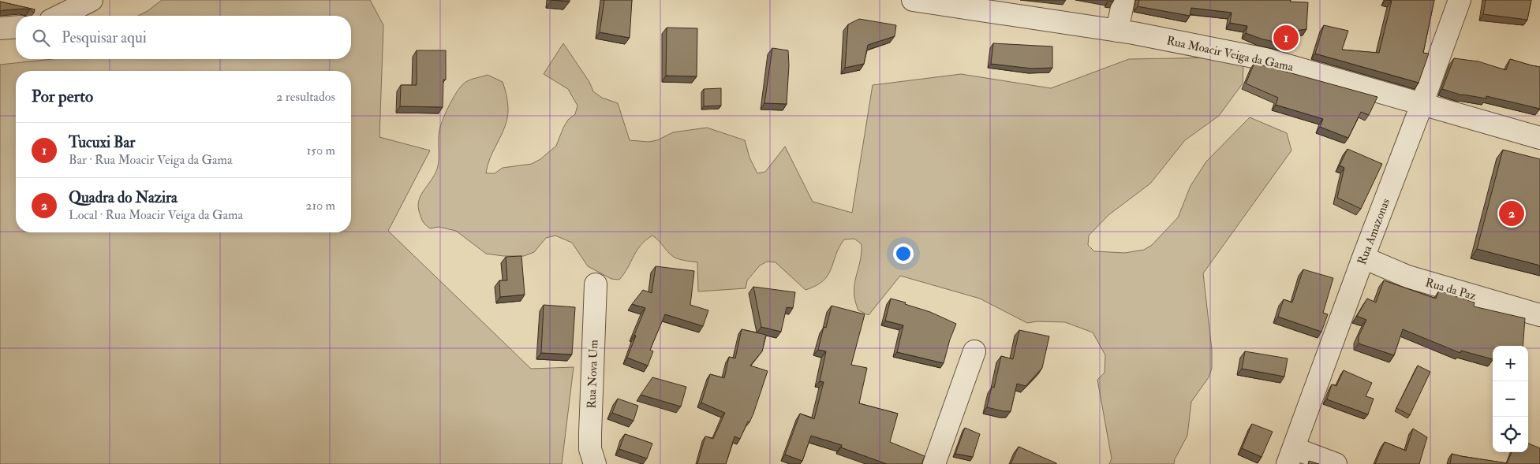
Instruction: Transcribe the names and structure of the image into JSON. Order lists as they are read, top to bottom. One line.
{"streets":{"street":["Rua Moacir Veiga da Gama","Rua Amazonas","Rua da Paz","Rua Nova Um"]},"crossings":[["Rua Moacir Veiga da Gama","Rua Amazonas"],["Rua Amazonas","Rua da Paz"]],"page":{"search":"Pesquisar aqui","pins":["1","2"],"heading":["Por perto","2 resultados"],"list":[{"mark":"1","name":"Tucuxi Bar","note":"Bar · Rua Moacir Veiga da Gama","value":"150 m"},{"mark":"2","name":"Quadra do Nazira","note":"Local · Rua Moacir Veiga da Gama","value":"210 m"}],"map_buttons":["+","−"]}}
